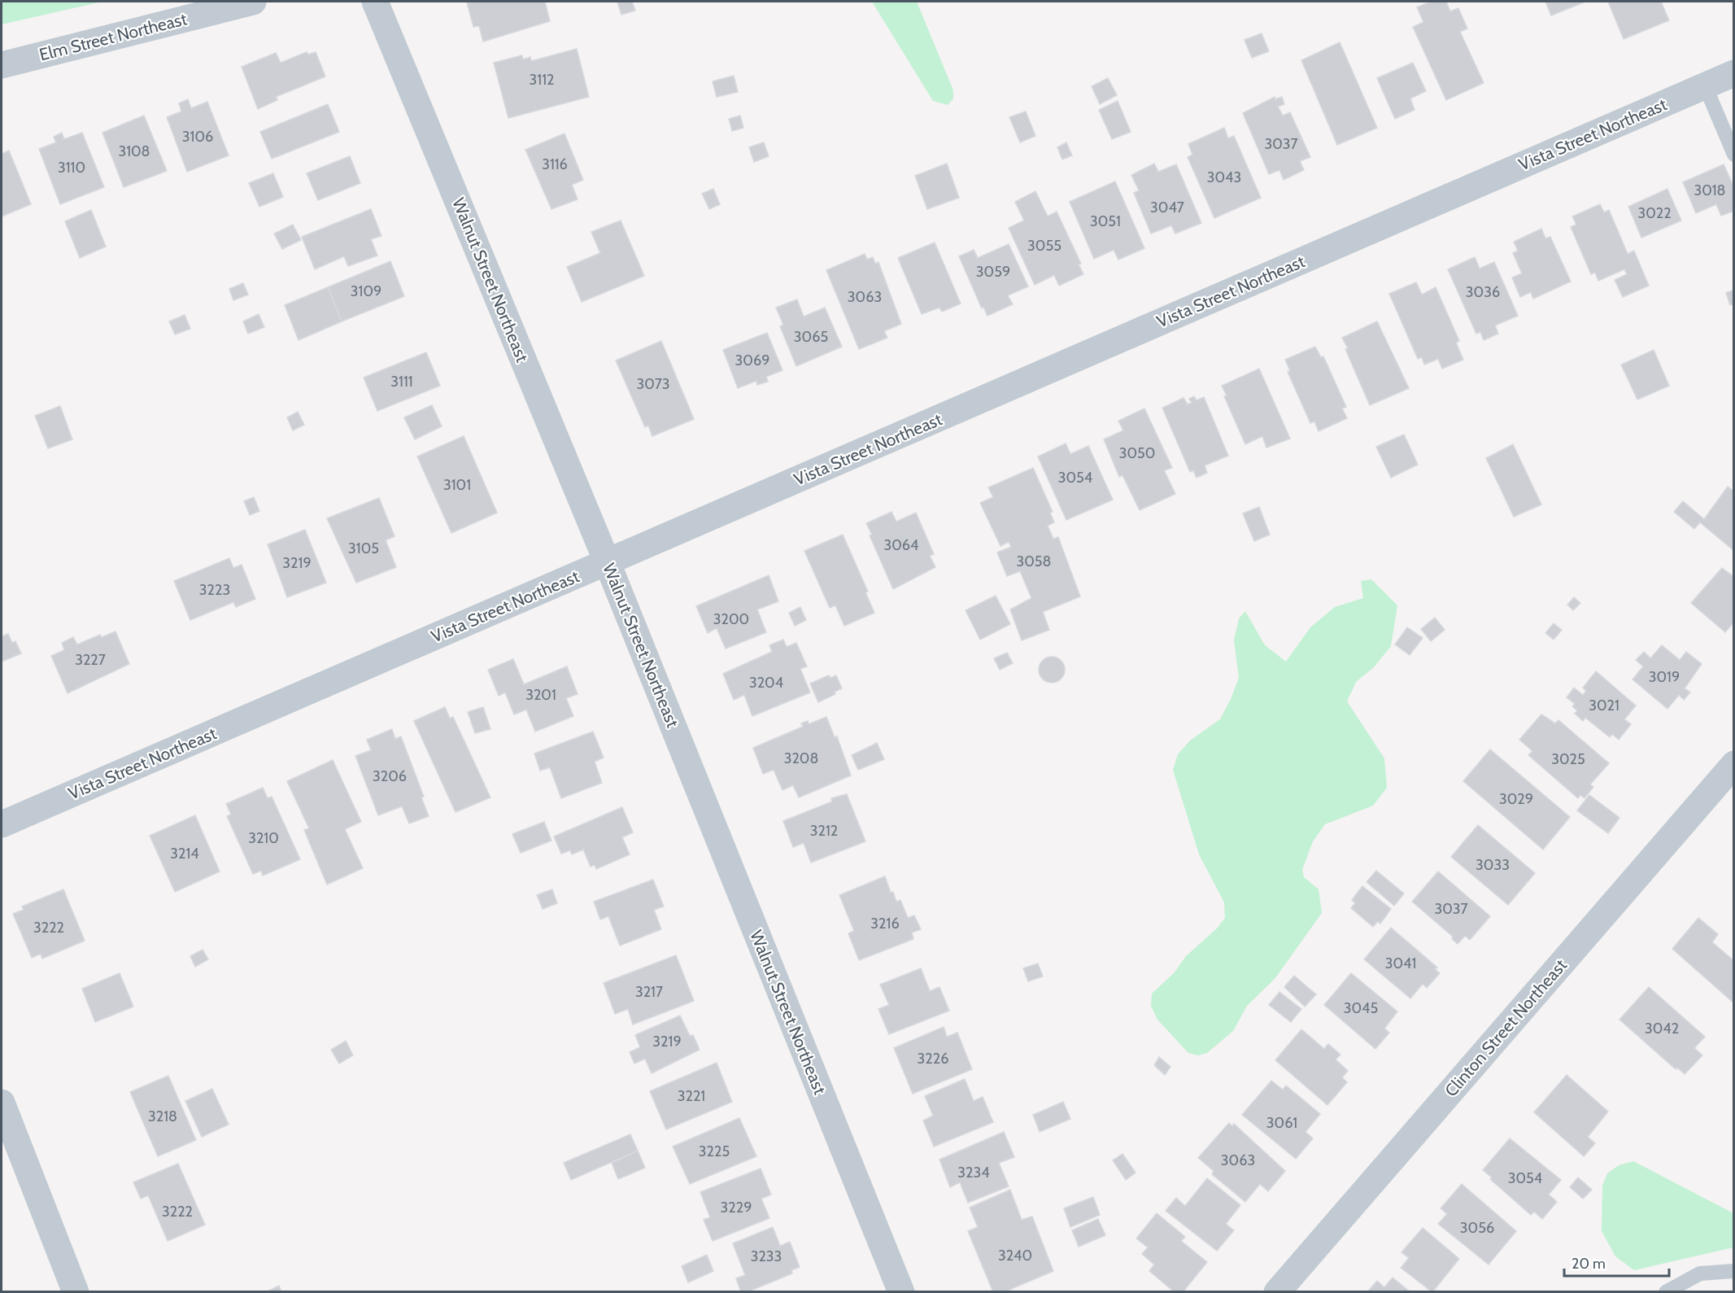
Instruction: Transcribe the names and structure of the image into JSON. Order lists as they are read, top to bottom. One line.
{"streets":{"street":["Elm Street Northeast","Vista Street Northeast","Walnut Street Northeast","Clinton Street Northeast"]},"crossings":[["Vista Street Northeast","Walnut Street Northeast"]],"house_numbers":["3112","3106","3037","3108","3116","3110","3043","3018","3047","3022","3051","3055","3059","3109","3036","3063","3065","3069","3111","3073","3050","3054","3101","3064","3105","3058","3219","3223","3200","3227","3019","3204","3201","3021","3208","3025","3206","3029","3212","3210","3214","3033","3037","3216","3222","3041","3217","3045","3042","3219","3226","3221","3218","3061","3225","3063","3234","3054","3229","3222","3056","3240","3233"],"scale_bar":"20 m"}
